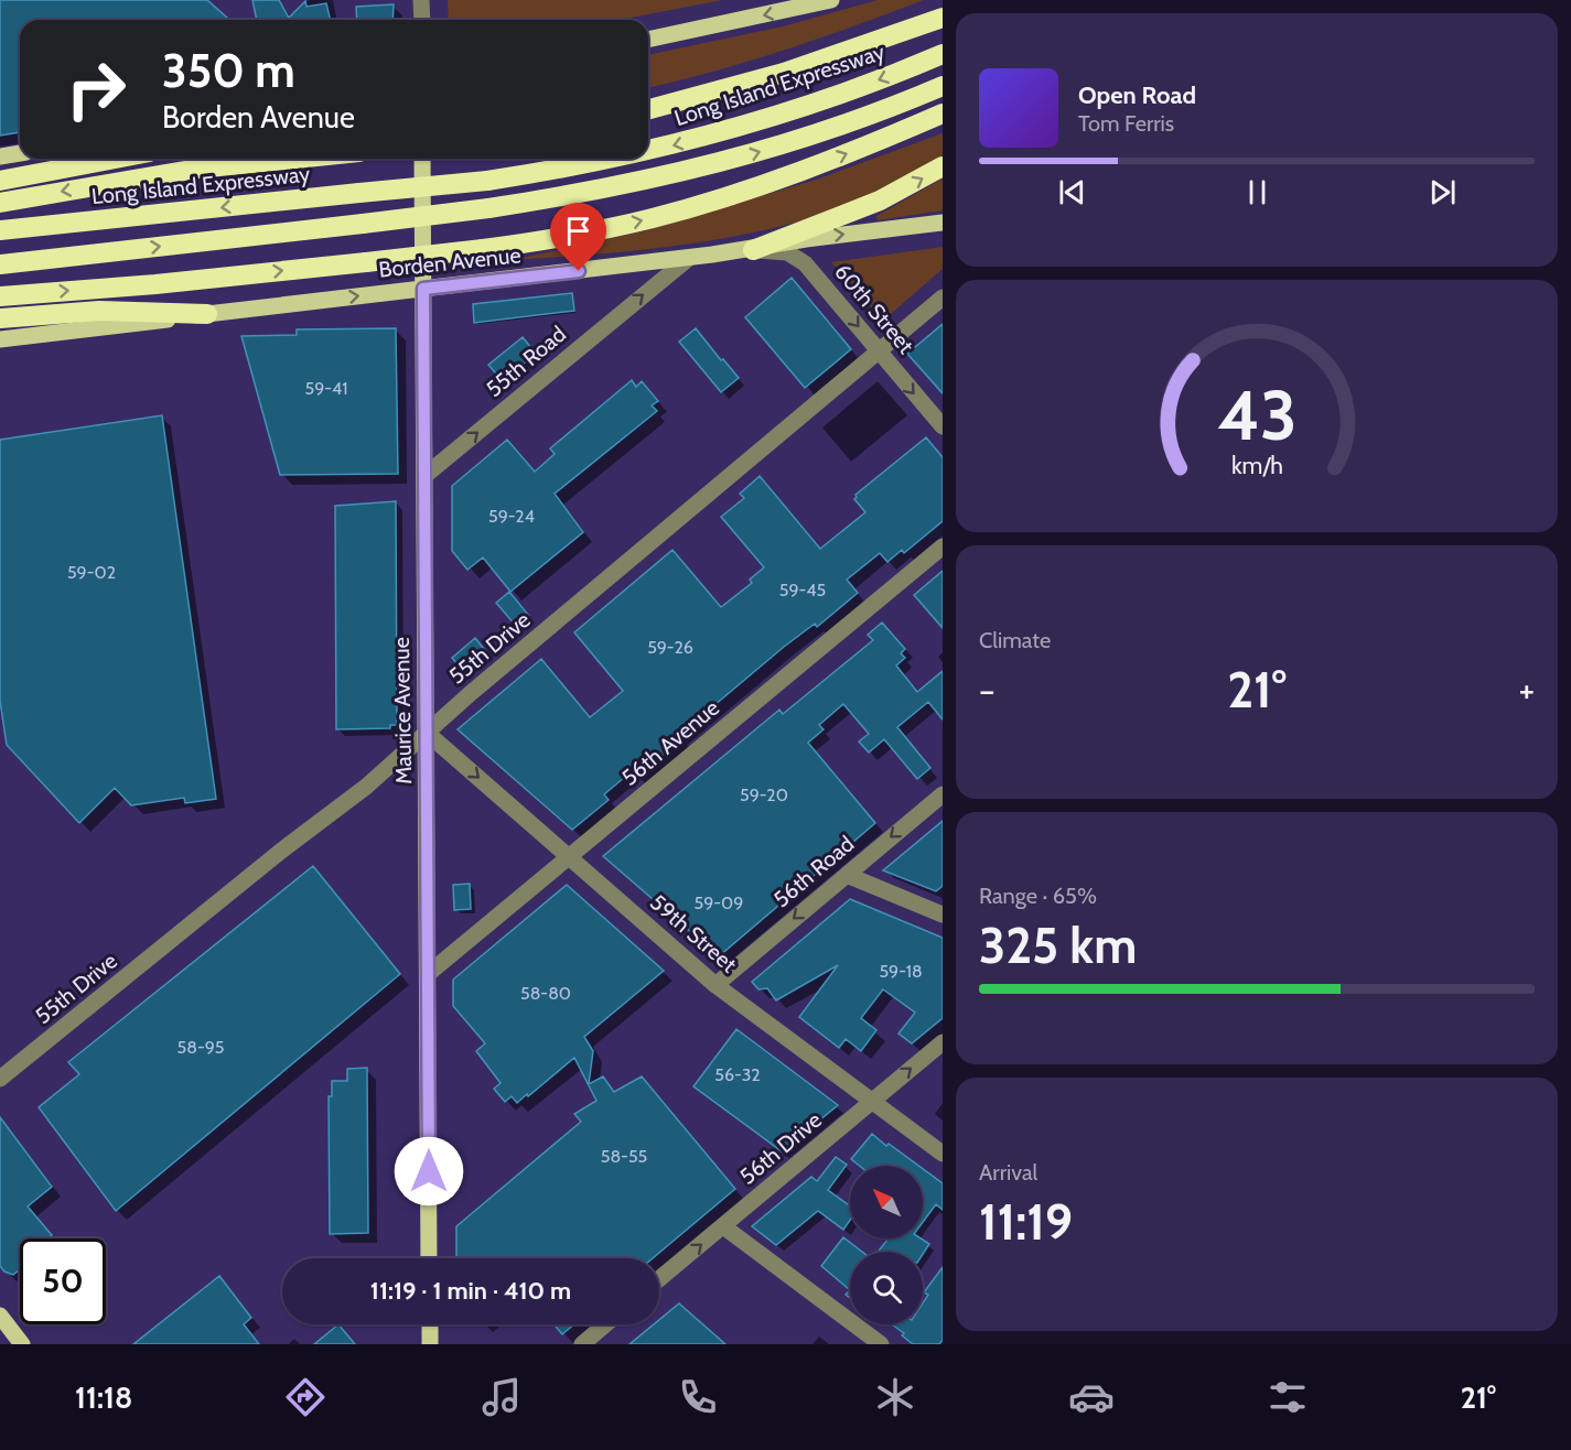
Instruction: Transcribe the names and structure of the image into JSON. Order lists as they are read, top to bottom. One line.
{"streets":{"highway":["Long Island Expressway"],"main road":["Borden Avenue","Maurice Avenue"],"street":["60th Street","55th Road","55th Drive","56th Avenue","56th Road","59th Street","56th Drive"]},"crossings":[["Borden Avenue","60th Street"],["Borden Avenue","55th Road"],["Borden Avenue","Maurice Avenue"],["60th Street","55th Drive"],["55th Road","Maurice Avenue"],["55th Drive","Maurice Avenue"],["55th Drive","59th Street"],["Maurice Avenue","56th Avenue"],["Maurice Avenue","59th Street"],["56th Avenue","59th Street"],["56th Road","59th Street"],["59th Street","56th Drive"]],"one_way":["Borden Avenue","60th Street","55th Road","56th Road","56th Drive"],"house_numbers":["59-41","59-24","59-02","59-45","59-26","59-20","59-09","59-18","58-80","58-95","56-32","58-55"],"north":"top left","page":{"turn":["350 m","Borden Avenue"],"song":["Open Road","Tom Ferris"],"tile":["Climate",["Range · 65%","325 km"],["Arrival","11:19"]],"heat":["−","21°","+"],"limit":"50","trip":"11:19 · 1 min · 410 m","tabs":["11:18","21°"],"gauge":["43","km/h"]}}
